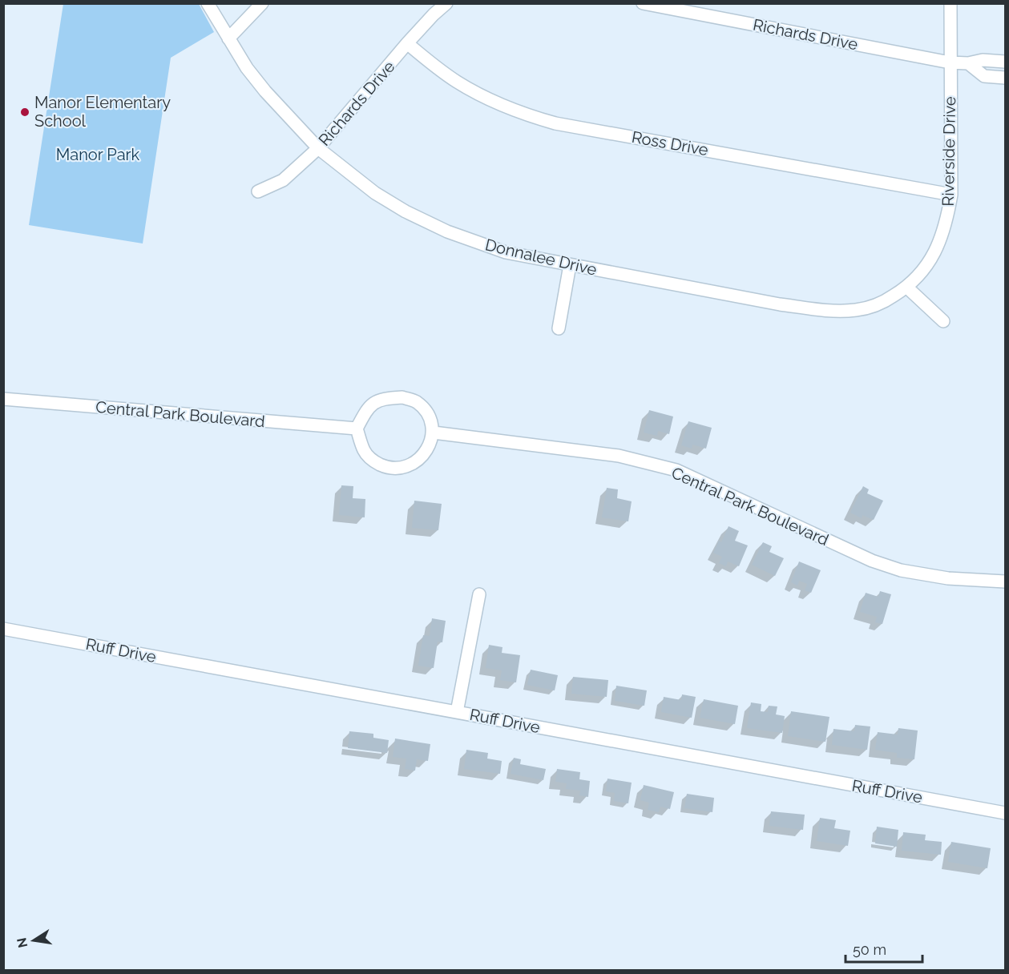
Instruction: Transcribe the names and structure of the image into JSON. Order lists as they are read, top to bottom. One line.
{"streets":{"street":["Richards Drive","Ross Drive","Riverside Drive","Donnalee Drive","Central Park Boulevard","Ruff Drive"]},"crossings":[["Richards Drive","Ross Drive"],["Richards Drive","Riverside Drive"],["Richards Drive","Donnalee Drive"],["Ross Drive","Riverside Drive"],["Riverside Drive","Donnalee Drive"]],"parks":["Manor Park"],"places":["Manor Elementary School"],"scale_bar":"50 m","north":"left"}
